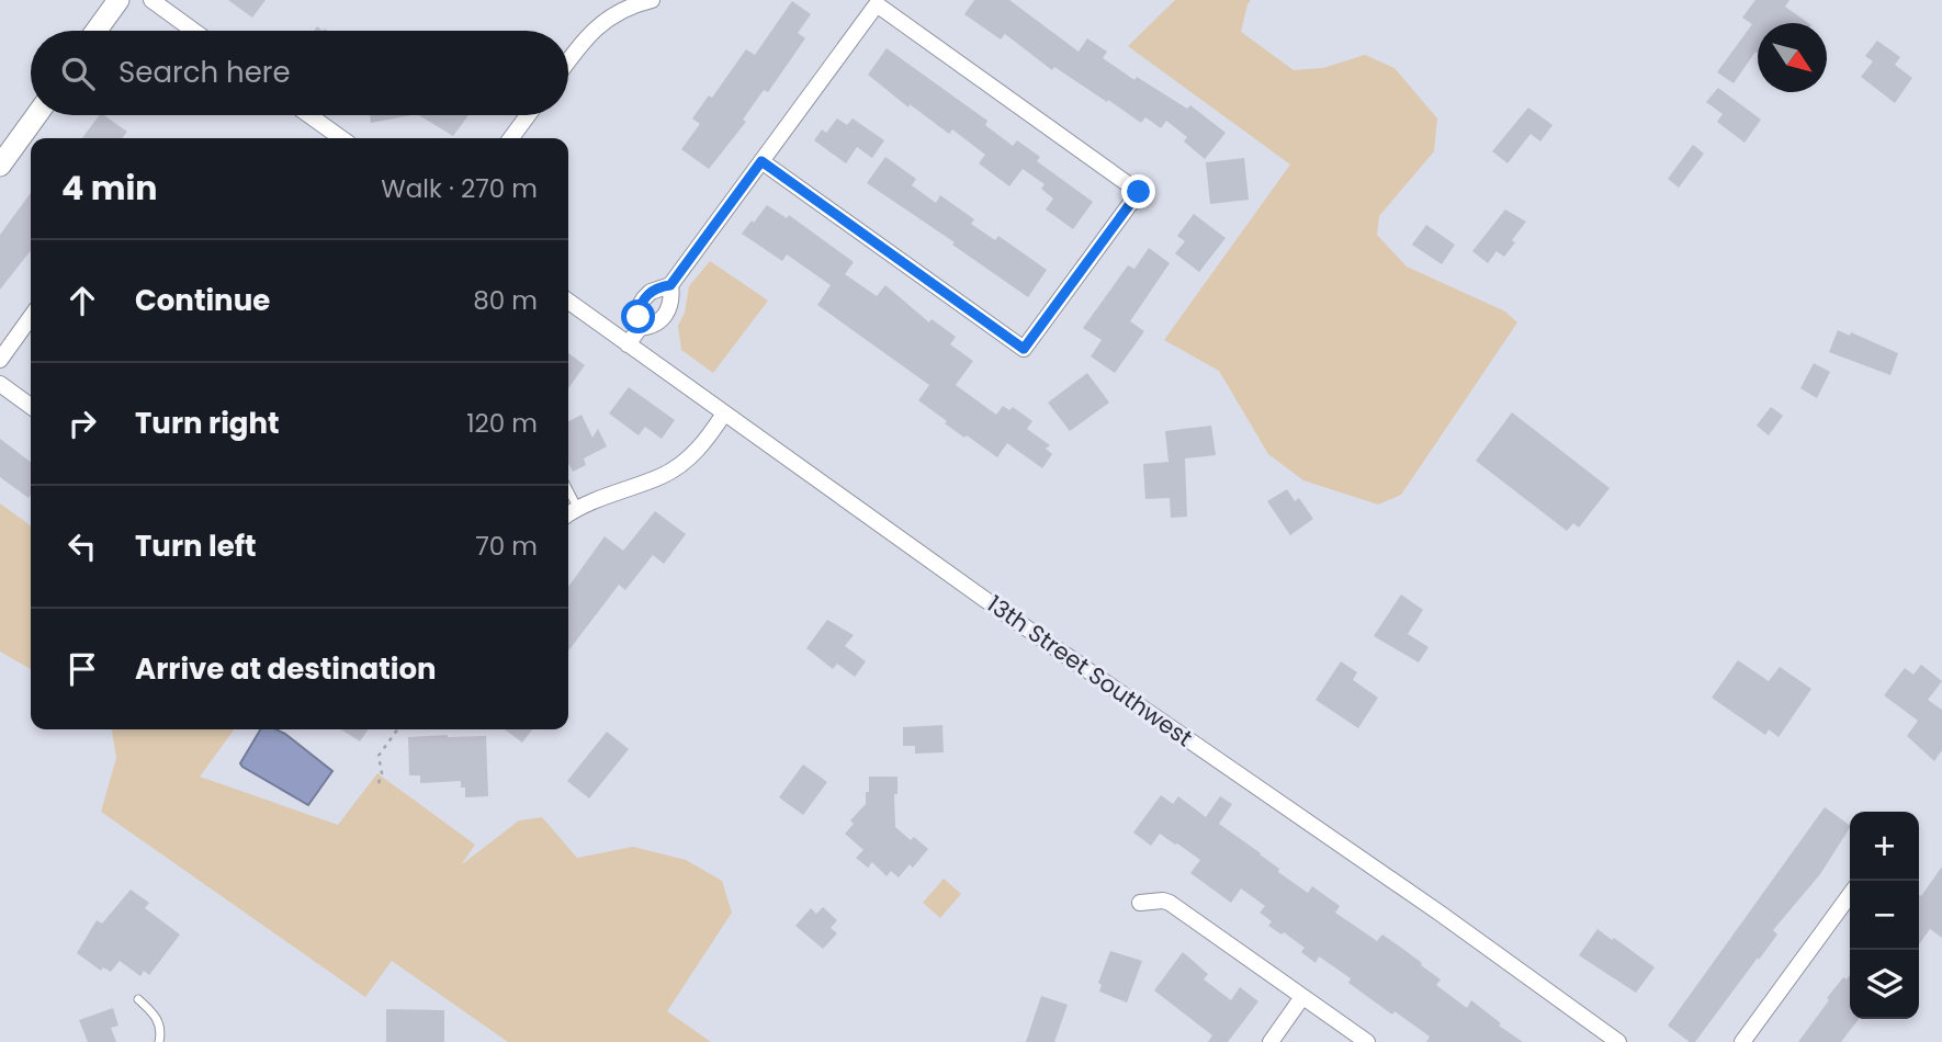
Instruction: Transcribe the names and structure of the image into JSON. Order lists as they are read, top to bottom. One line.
{"streets":{"street":["13th Street Southwest"]},"north":"bottom right","page":{"search":"Search here","heading":["4 min","Walk · 270 m"],"list":[["Continue","80 m"],["Turn right","120 m"],["Turn left","70 m"],"Arrive at destination"],"map_buttons":["+","−"]}}
